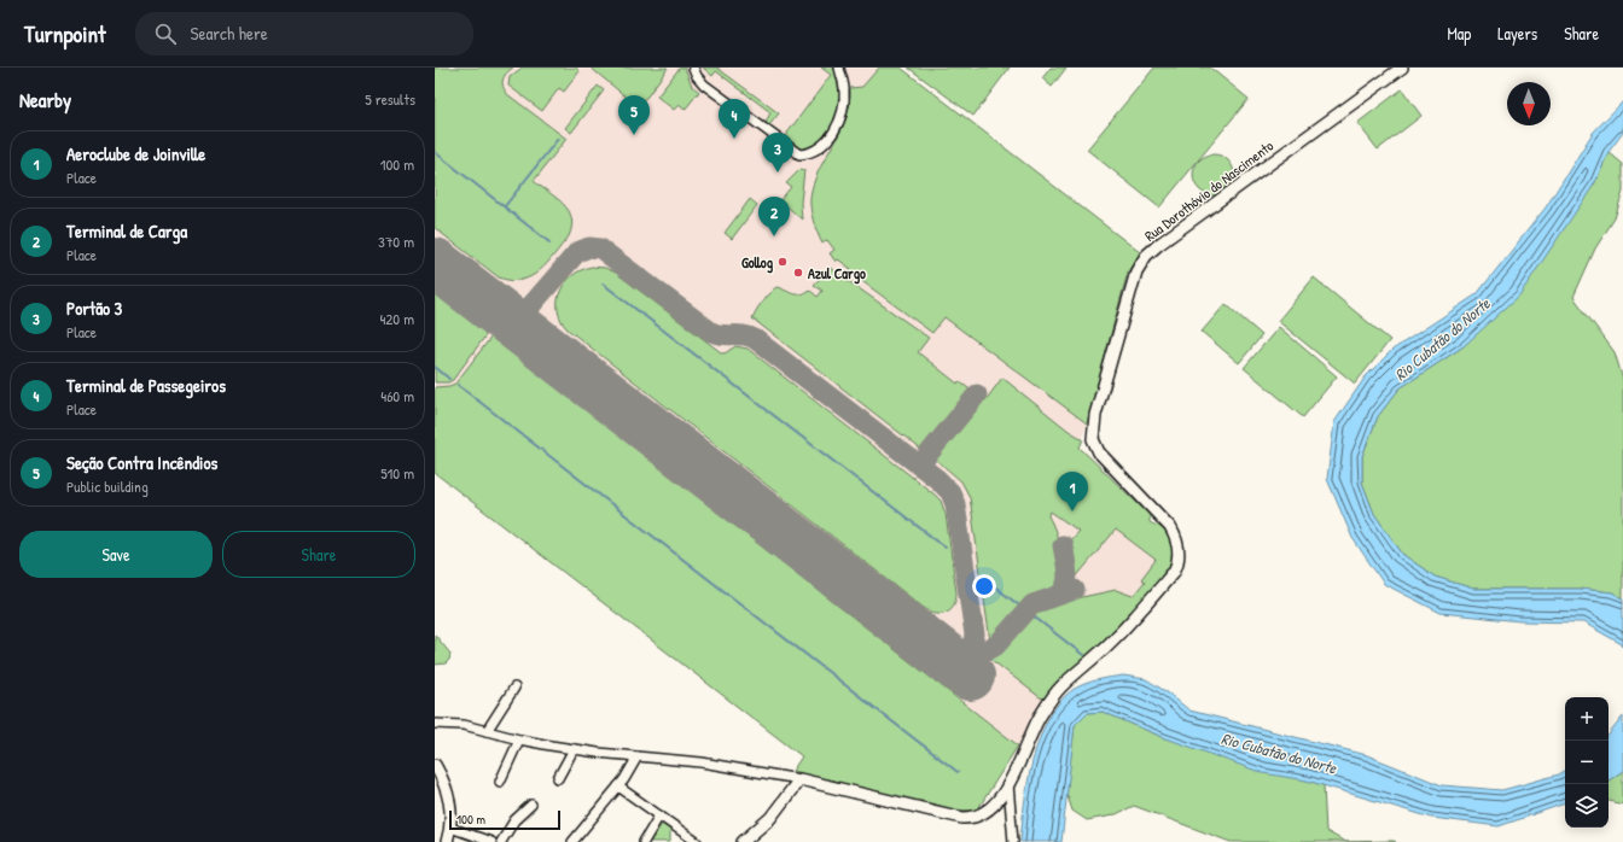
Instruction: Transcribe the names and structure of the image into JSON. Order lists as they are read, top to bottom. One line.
{"streets":{"street":["Rua Dorothóvio do Nascimento"]},"water":["Rio Cubatão do Norte"],"places":["Gollog","Azul Cargo"],"scale_bar":"100 m","north":"bottom","page":{"header":"Turnpoint","search":"Search here","nav":["Map","Layers","Share"],"heading":["Nearby","5 results"],"pins":["5","4","3","2","1"],"list":[{"mark":"1","name":"Aeroclube de Joinville","note":"Place","value":"100 m"},{"mark":"2","name":"Terminal de Carga","note":"Place","value":"370 m"},{"mark":"3","name":"Portão 3","note":"Place","value":"420 m"},{"mark":"4","name":"Terminal de Passegeiros","note":"Place","value":"460 m"},{"mark":"5","name":"Seção Contra Incêndios","note":"Public building","value":"510 m"}],"buttons":["Save","Share"],"map_buttons":["+","−"],"scale":"100 m"}}
